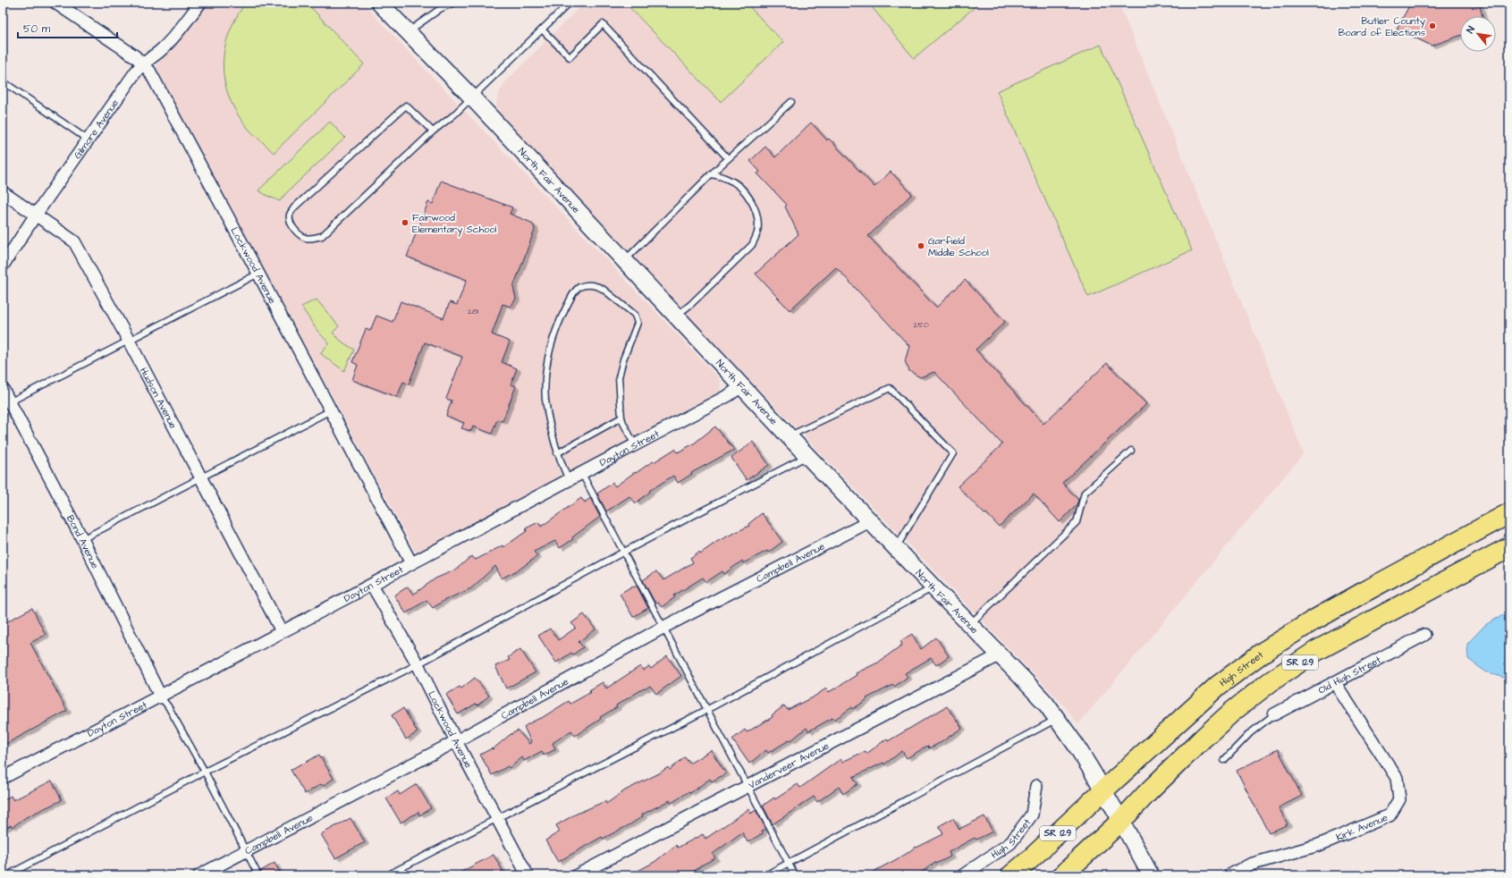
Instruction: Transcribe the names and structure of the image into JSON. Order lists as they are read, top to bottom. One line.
{"streets":{"highway":["SR 129","High Street"],"street":["Gilmore Avenue","North Fair Avenue","Lockwood Avenue","Hudson Avenue","Dayton Street","Bond Avenue","Campbell Avenue","Old High Street","Vanderveer Avenue","Kirk Avenue"]},"crossings":[["Gilmore Avenue","Lockwood Avenue"],["Gilmore Avenue","Hudson Avenue"],["North Fair Avenue","Dayton Street"],["North Fair Avenue","Campbell Avenue"],["North Fair Avenue","SR 129"],["North Fair Avenue","High Street"],["North Fair Avenue","Vanderveer Avenue"],["Lockwood Avenue","Dayton Street"],["Lockwood Avenue","Campbell Avenue"],["Hudson Avenue","Dayton Street"],["Dayton Street","Bond Avenue"],["Old High Street","Kirk Avenue"]],"places":["Butler County Board of Elections","Fairwood Elementary School","Garfield Middle School"],"house_numbers":["281","250"],"scale_bar":"50 m","north":"top left"}
